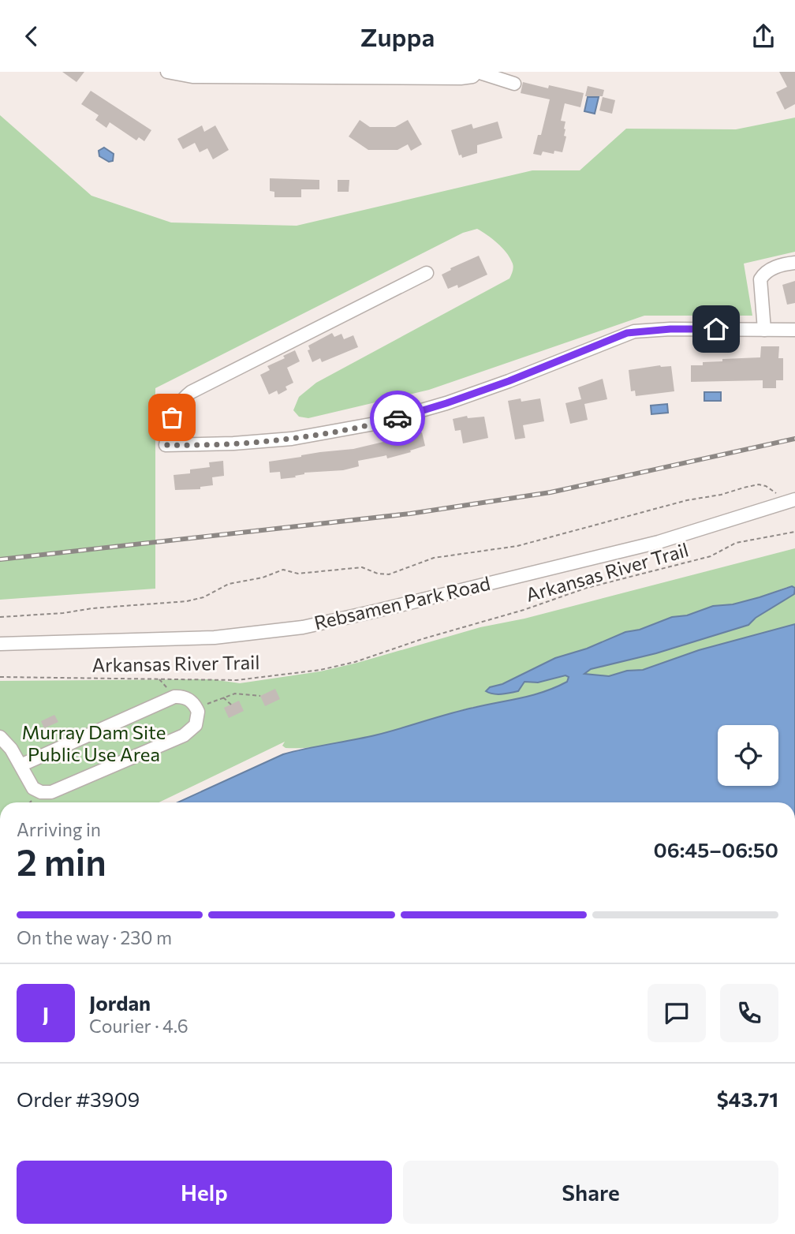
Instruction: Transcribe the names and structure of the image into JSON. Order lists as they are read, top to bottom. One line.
{"streets":{"street":["Rebsamen Park Road"],"path":["Arkansas River Trail"]},"parks":["Murray Dam Site Public Use Area"],"page":{"header":"Zuppa","heading":["2 min","Arriving in","06:45–06:50"],"panel":["Jordan","Courier · 4.6","Order #3909","$43.71"],"bar":"On the way · 230 m","round":"J","buttons":["Help","Share"]}}
